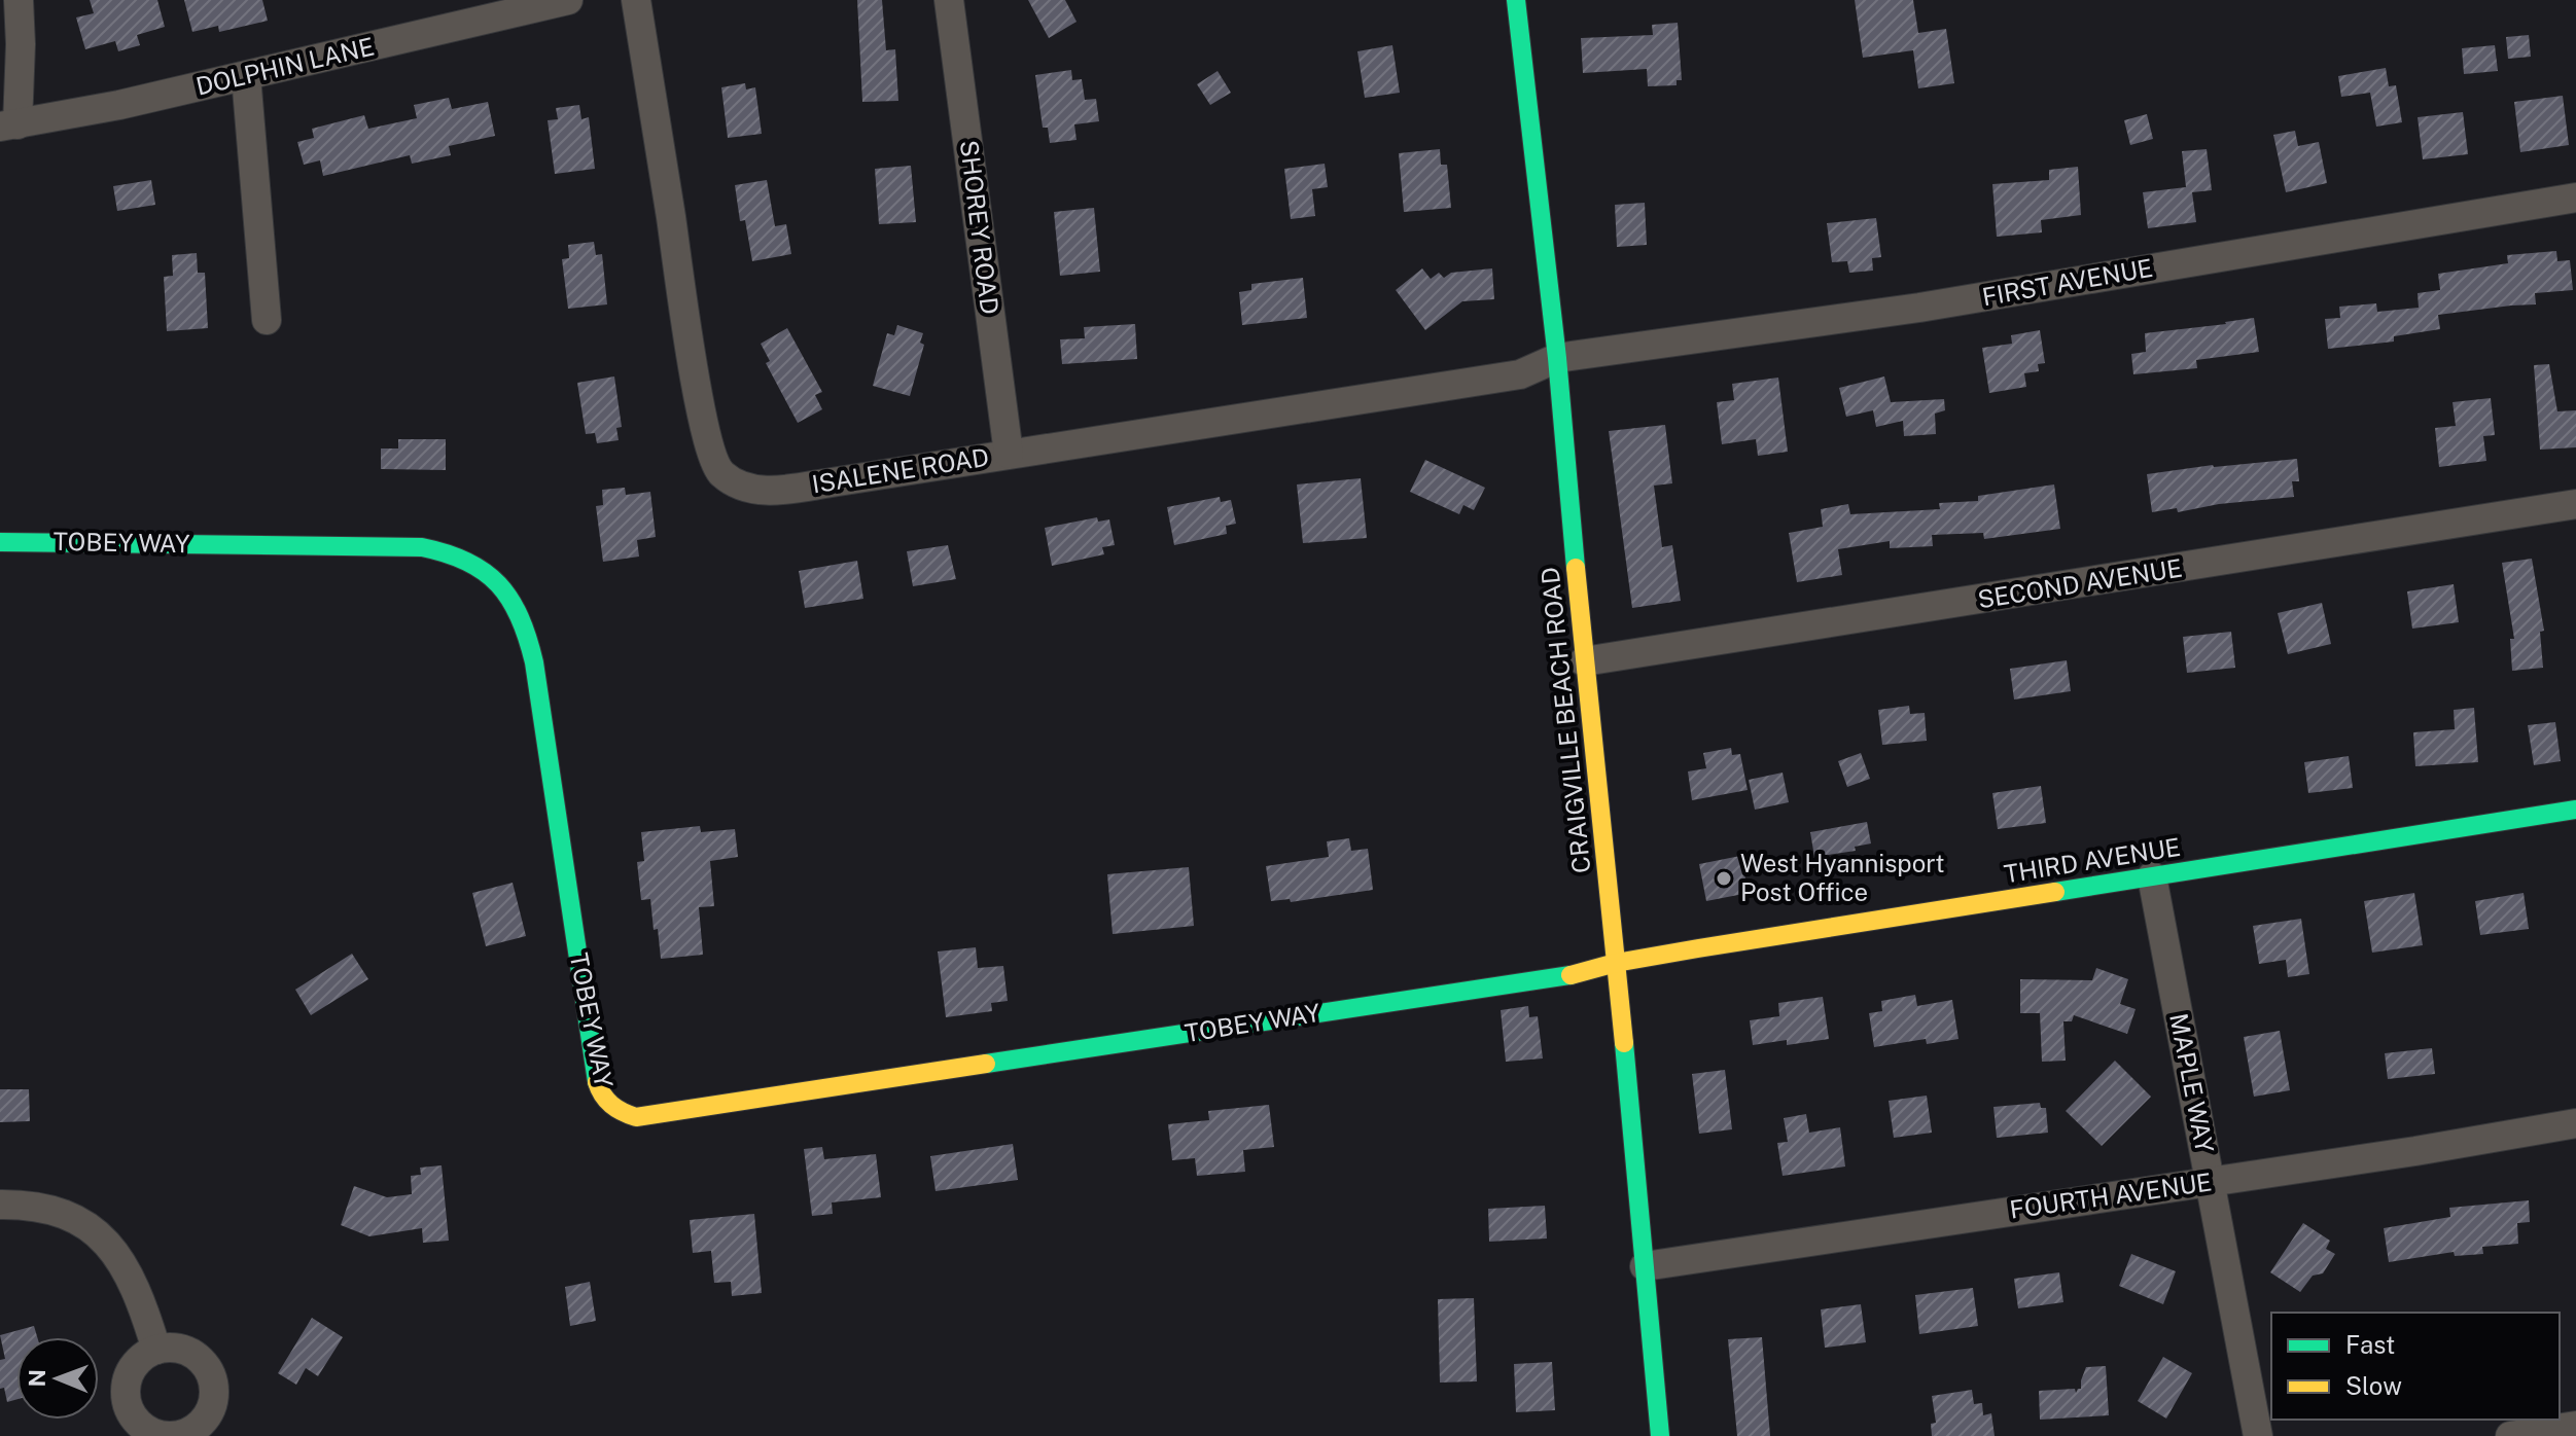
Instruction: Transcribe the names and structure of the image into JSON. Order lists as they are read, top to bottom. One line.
{"streets":{"street":["DOLPHIN LANE","SHOREY ROAD","FIRST AVENUE","ISALENE ROAD","TOBEY WAY","SECOND AVENUE","CRAIGVILLE BEACH ROAD","THIRD AVENUE","MAPLE WAY","FOURTH AVENUE"]},"crossings":[["SHOREY ROAD","ISALENE ROAD"],["FIRST AVENUE","ISALENE ROAD"],["FIRST AVENUE","CRAIGVILLE BEACH ROAD"],["ISALENE ROAD","CRAIGVILLE BEACH ROAD"],["TOBEY WAY","CRAIGVILLE BEACH ROAD"],["TOBEY WAY","THIRD AVENUE"],["SECOND AVENUE","CRAIGVILLE BEACH ROAD"],["CRAIGVILLE BEACH ROAD","THIRD AVENUE"],["CRAIGVILLE BEACH ROAD","FOURTH AVENUE"],["THIRD AVENUE","MAPLE WAY"],["MAPLE WAY","FOURTH AVENUE"]],"places":["West Hyannisport Post Office"],"legend":["Fast","Slow"],"north":"left"}
